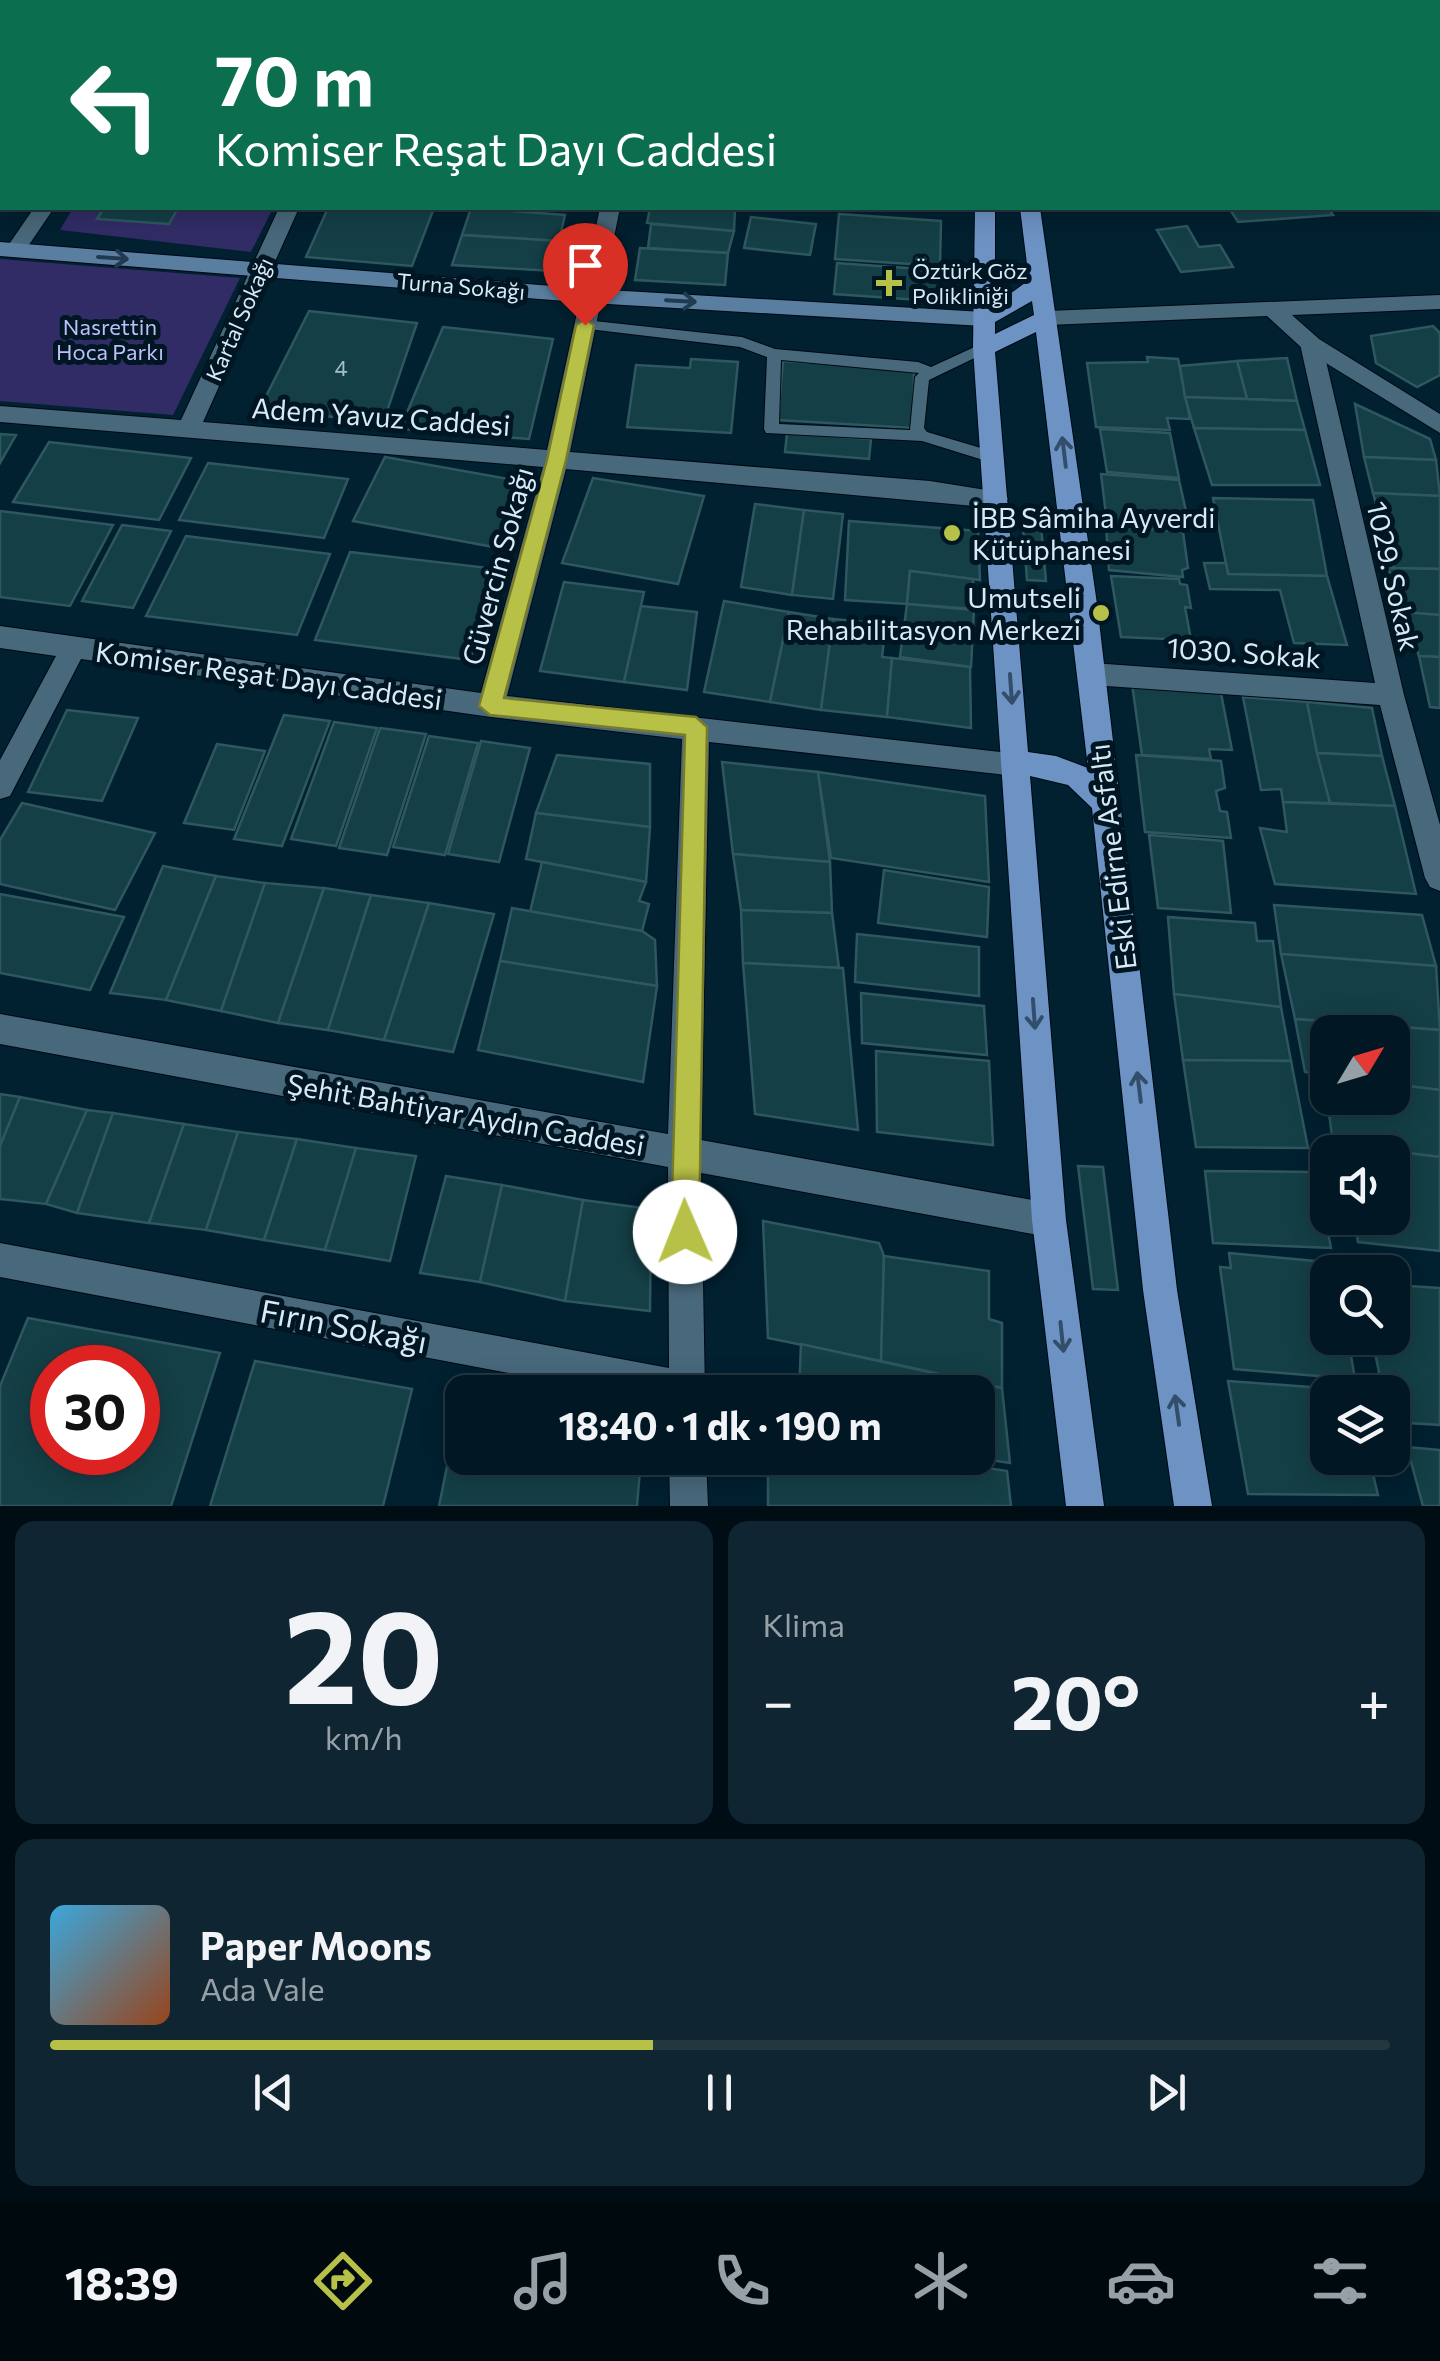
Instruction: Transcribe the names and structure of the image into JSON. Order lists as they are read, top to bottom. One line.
{"streets":{"main road":["Turna Sokağı","Eski Edirne Asfaltı"],"street":["Kartal Sokağı","Adem Yavuz Caddesi","Güvercin Sokağı","1029. Sokak","1030. Sokak","Komiser Reşat Dayı Caddesi","Şehit Bahtiyar Aydın Caddesi","Fırın Sokağı"]},"crossings":[["Turna Sokağı","Kartal Sokağı"],["Turna Sokağı","Güvercin Sokağı"],["Kartal Sokağı","Adem Yavuz Caddesi"],["Adem Yavuz Caddesi","Güvercin Sokağı"],["Güvercin Sokağı","Komiser Reşat Dayı Caddesi"],["1029. Sokak","1030. Sokak"],["1030. Sokak","Eski Edirne Asfaltı"]],"one_way":["Turna Sokağı"],"parks":["Nasrettin Hoca Parkı"],"places":{"health":["Öztürk Göz Polikliniği"],"other":["İBB Sâmiha Ayverdi Kütüphanesi","Umutseli Rehabilitasyon Merkezi"]},"house_numbers":["4"],"north":"top right","page":{"turn":["70 m","Komiser Reşat Dayı Caddesi"],"limit":"30","trip":"18:40 · 1 dk · 190 m","tile":[["20","km/h"],"Klima"],"heat":["−","20°","+"],"song":["Paper Moons","Ada Vale"],"tabs":"18:39"}}
